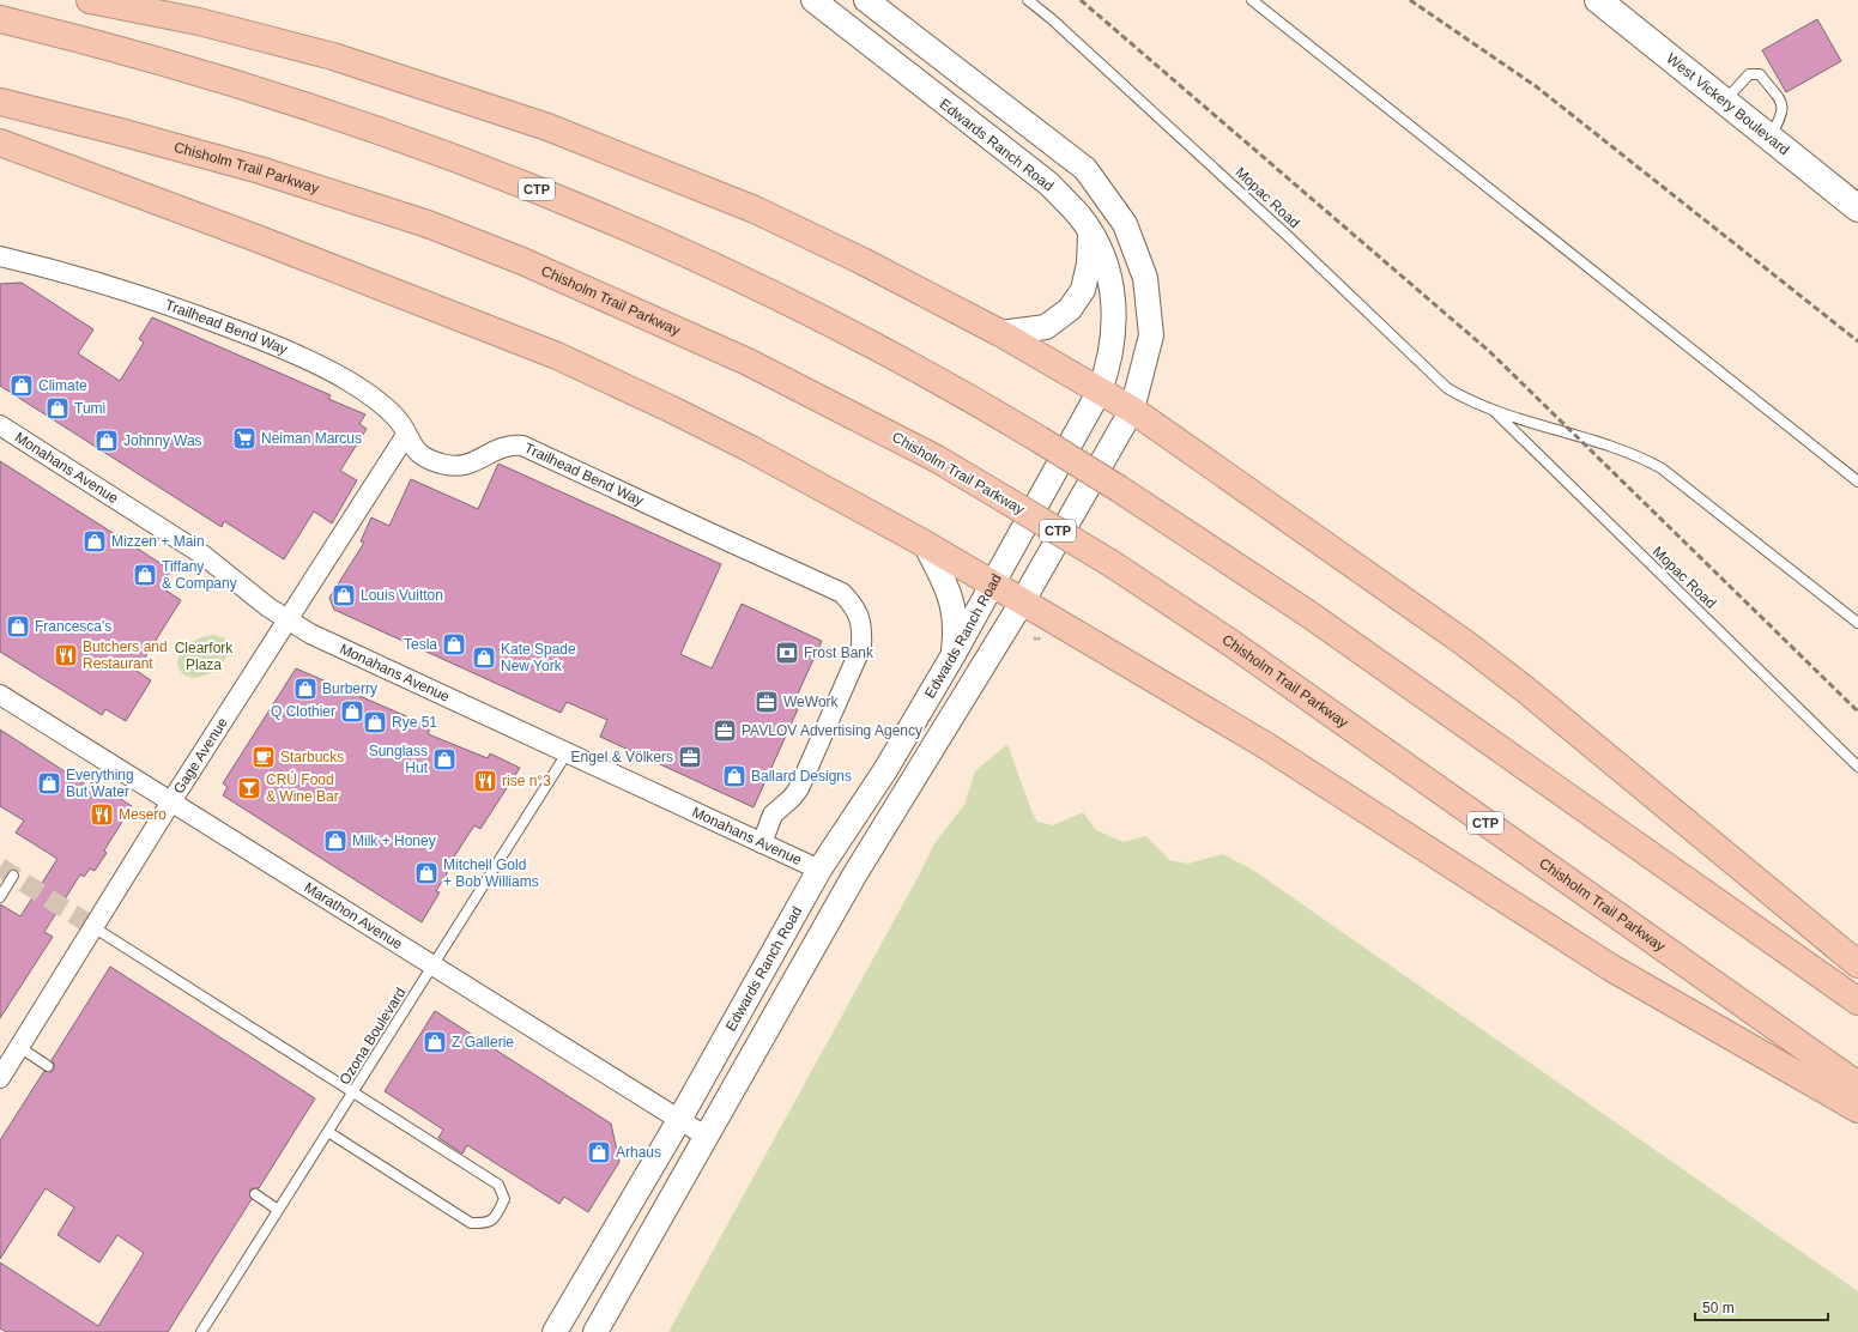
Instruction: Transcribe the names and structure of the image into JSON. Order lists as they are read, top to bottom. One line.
{"streets":{"highway":["Chisholm Trail Parkway","CTP"],"main road":["West Vickery Boulevard"],"street":["Edwards Ranch Road","Trailhead Bend Way","Monahans Avenue","Gage Avenue","Marathon Avenue"],"lane":["Mopac Road","Ozona Boulevard"]},"crossings":[["Edwards Ranch Road","Monahans Avenue"],["Edwards Ranch Road","Marathon Avenue"],["Trailhead Bend Way","Monahans Avenue"],["Trailhead Bend Way","Gage Avenue"],["Monahans Avenue","Gage Avenue"],["Monahans Avenue","Ozona Boulevard"],["Gage Avenue","Marathon Avenue"],["Marathon Avenue","Ozona Boulevard"]],"parks":["Clearfork Plaza"],"places":{"shop":["Climate","Tumi","Johnny Was","Mizzen + Main","Tiffany & Company","Louis Vuitton","Francesca's","Tesla","Kate Spade New York","Burberry","Q Clothier","Rye 51","Sunglass Hut","Ballard Designs","Everything But Water","Milk + Honey","Mitchell Gold + Bob Williams","Z Gallerie","Arhaus"],"supermarket":["Neiman Marcus"],"bank":["Frost Bank"],"restaurant":["Butchers and Restaurant","rise n°3","Mesero"],"office":["WeWork","PAVLOV Advertising Agency","Engel & Völkers"],"cafe":["Starbucks"],"bar":["CRÚ Food & Wine Bar"]},"scale_bar":"50 m"}
